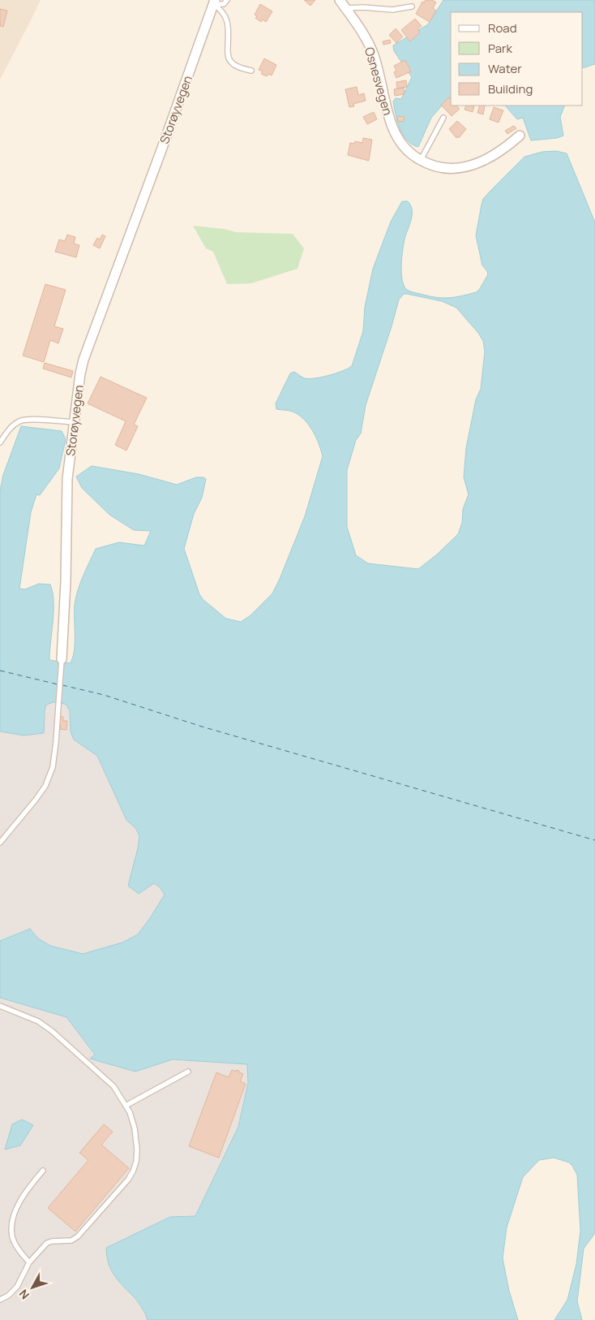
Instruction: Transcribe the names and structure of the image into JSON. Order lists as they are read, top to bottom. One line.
{"streets":{"street":["Osnesvegen","Storøyvegen"]},"legend":["Road","Park","Water","Building"],"north":"bottom left"}
